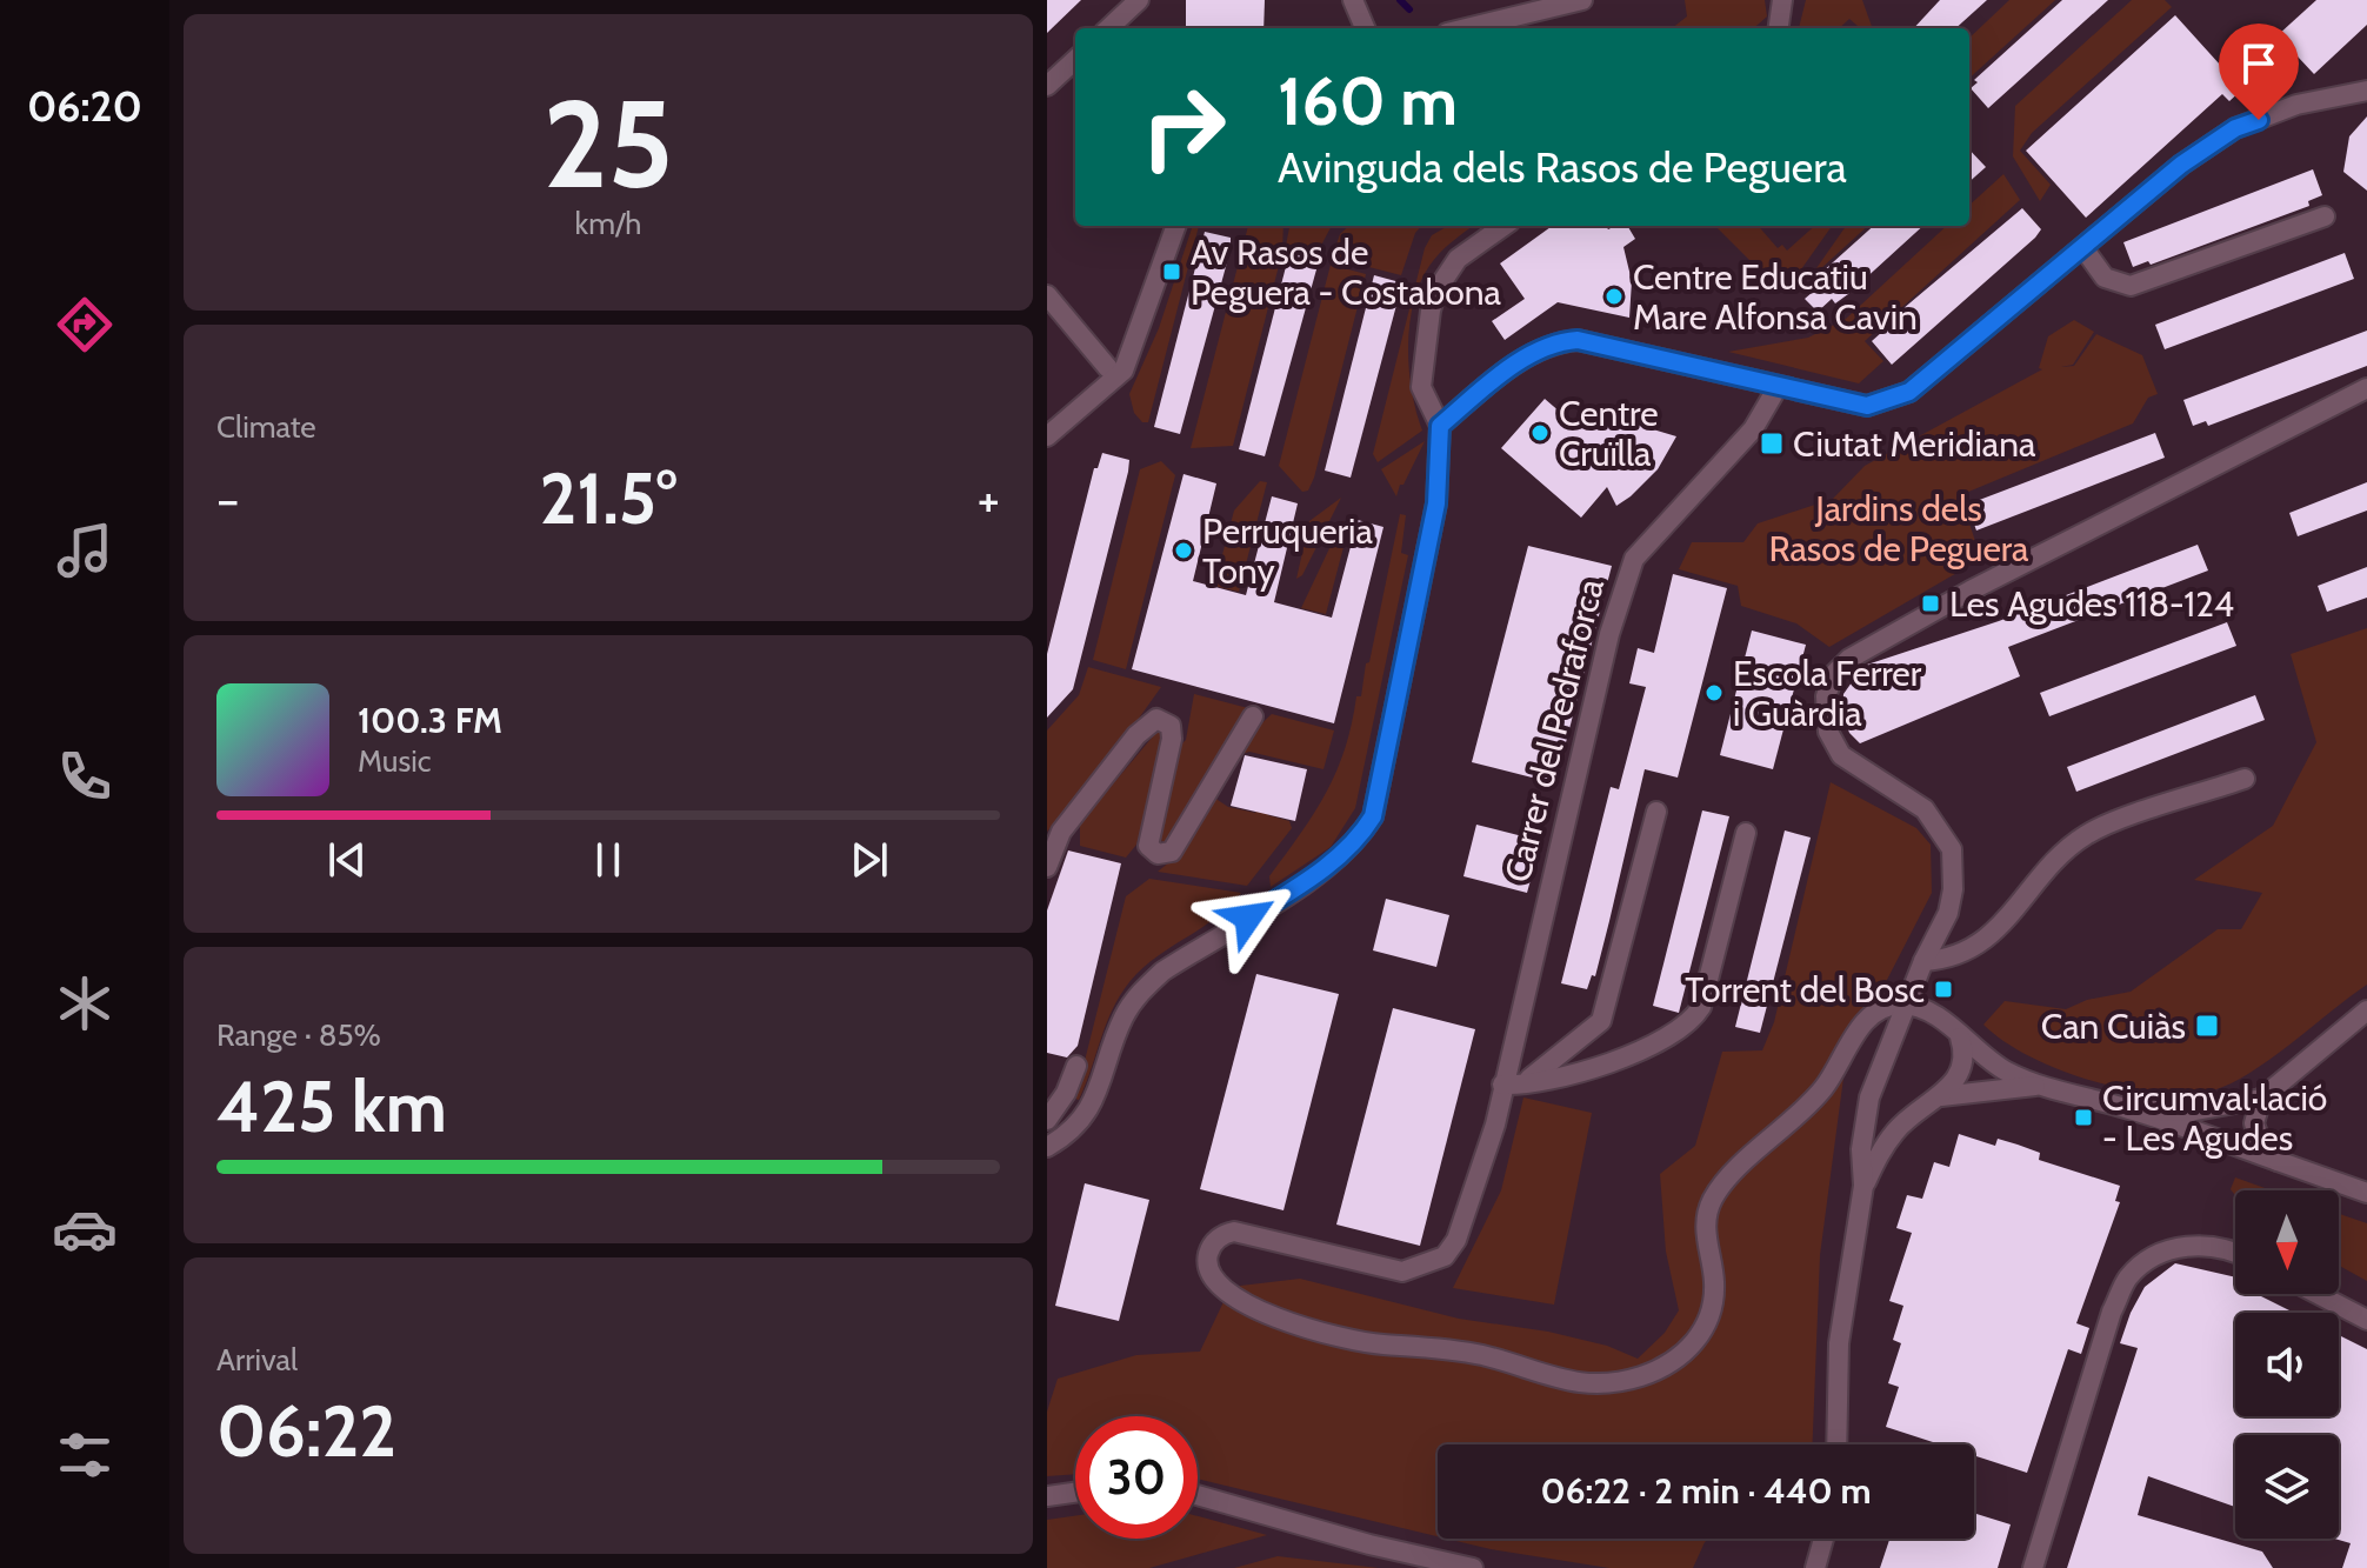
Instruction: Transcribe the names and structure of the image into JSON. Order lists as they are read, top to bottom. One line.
{"streets":{"street":["Carrer del Pedraforca"]},"parks":["Jardins dels Rasos de Peguera"],"places":{"transit":["Av Rasos de Peguera - Costabona","Ciutat Meridiana","Les Agudes 118-124","Torrent del Bosc","Can Cuiàs","Circumval·lació - Les Agudes"],"other":["Centre Educatiu Mare Alfonsa Cavin","Centre Cruïlla","Perruqueria Tony","Escola Ferrer i Guàrdia"]},"north":"bottom","page":{"tabs":"06:20","tile":[["25","km/h"],"Climate",["Range · 85%","425 km"],["Arrival","06:22"]],"turn":["160 m","Avinguda dels Rasos de Peguera"],"heat":["−","21.5°","+"],"song":["100.3 FM","Music"],"limit":"30","trip":"06:22 · 2 min · 440 m"}}
